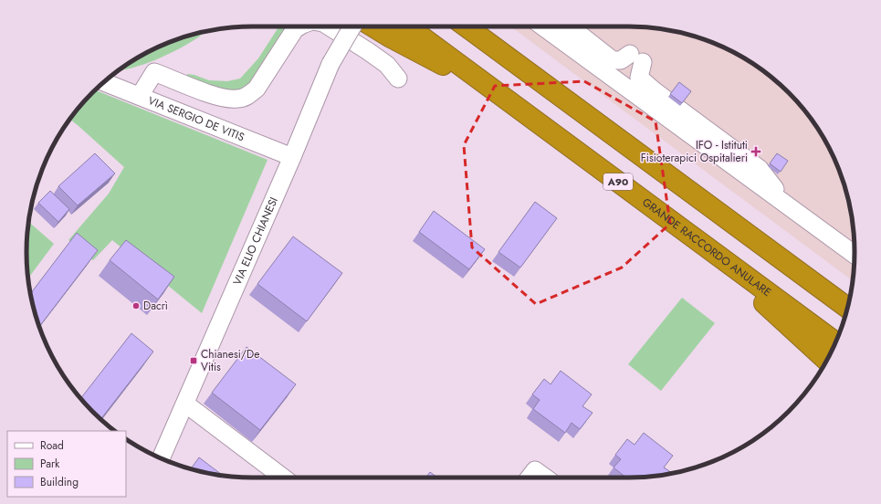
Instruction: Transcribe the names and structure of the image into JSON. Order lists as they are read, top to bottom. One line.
{"streets":{"highway":["A90","GRANDE RACCORDO ANULARE"],"street":["VIA SERGIO DE VITIS","VIA ELIO CHIANESI"]},"crossings":[["VIA SERGIO DE VITIS","VIA ELIO CHIANESI"]],"places":{"health":["IFO - Istituti Fisioterapici Ospitalieri"],"other":["Dacrì"],"transit":["Chianesi/De Vitis"]},"legend":["Road","Park","Building"]}
